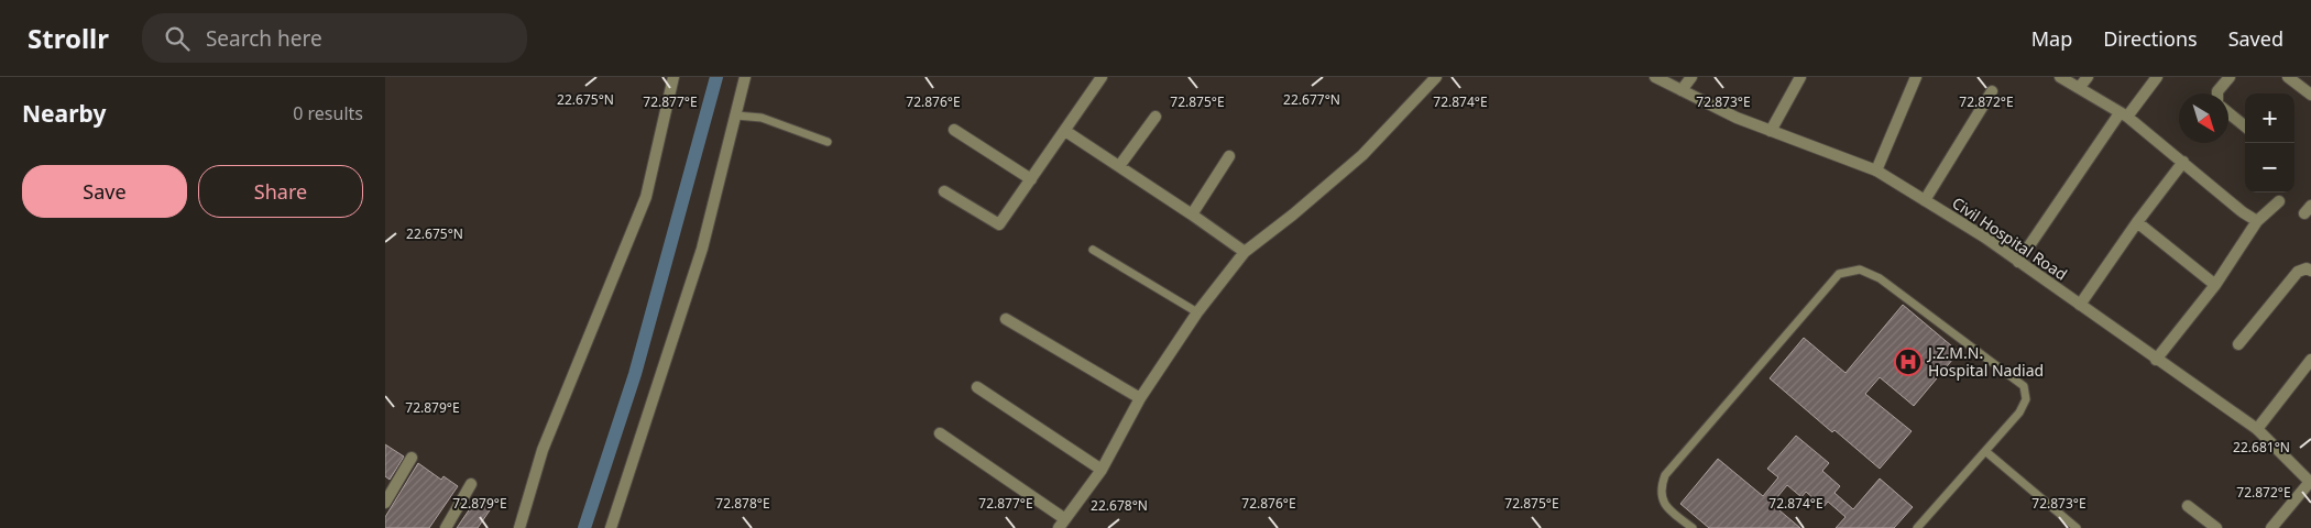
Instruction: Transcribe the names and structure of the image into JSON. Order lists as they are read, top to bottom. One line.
{"streets":{"street":["Civil Hospital Road"]},"places":{"hospital":["J.Z.M.N. Hospital Nadiad"]},"north":"bottom right","page":{"header":"Strollr","search":"Search here","nav":["Map","Directions","Saved"],"heading":["Nearby","0 results"],"map_buttons":["+","−"],"buttons":["Save","Share"]},"coordinates":["22.675°N","22.677°N","72.876°E","72.873°E","72.872°E","72.877°E","72.875°E","72.874°E","72.879°E","22.681°N","72.878°E","22.678°N"]}
